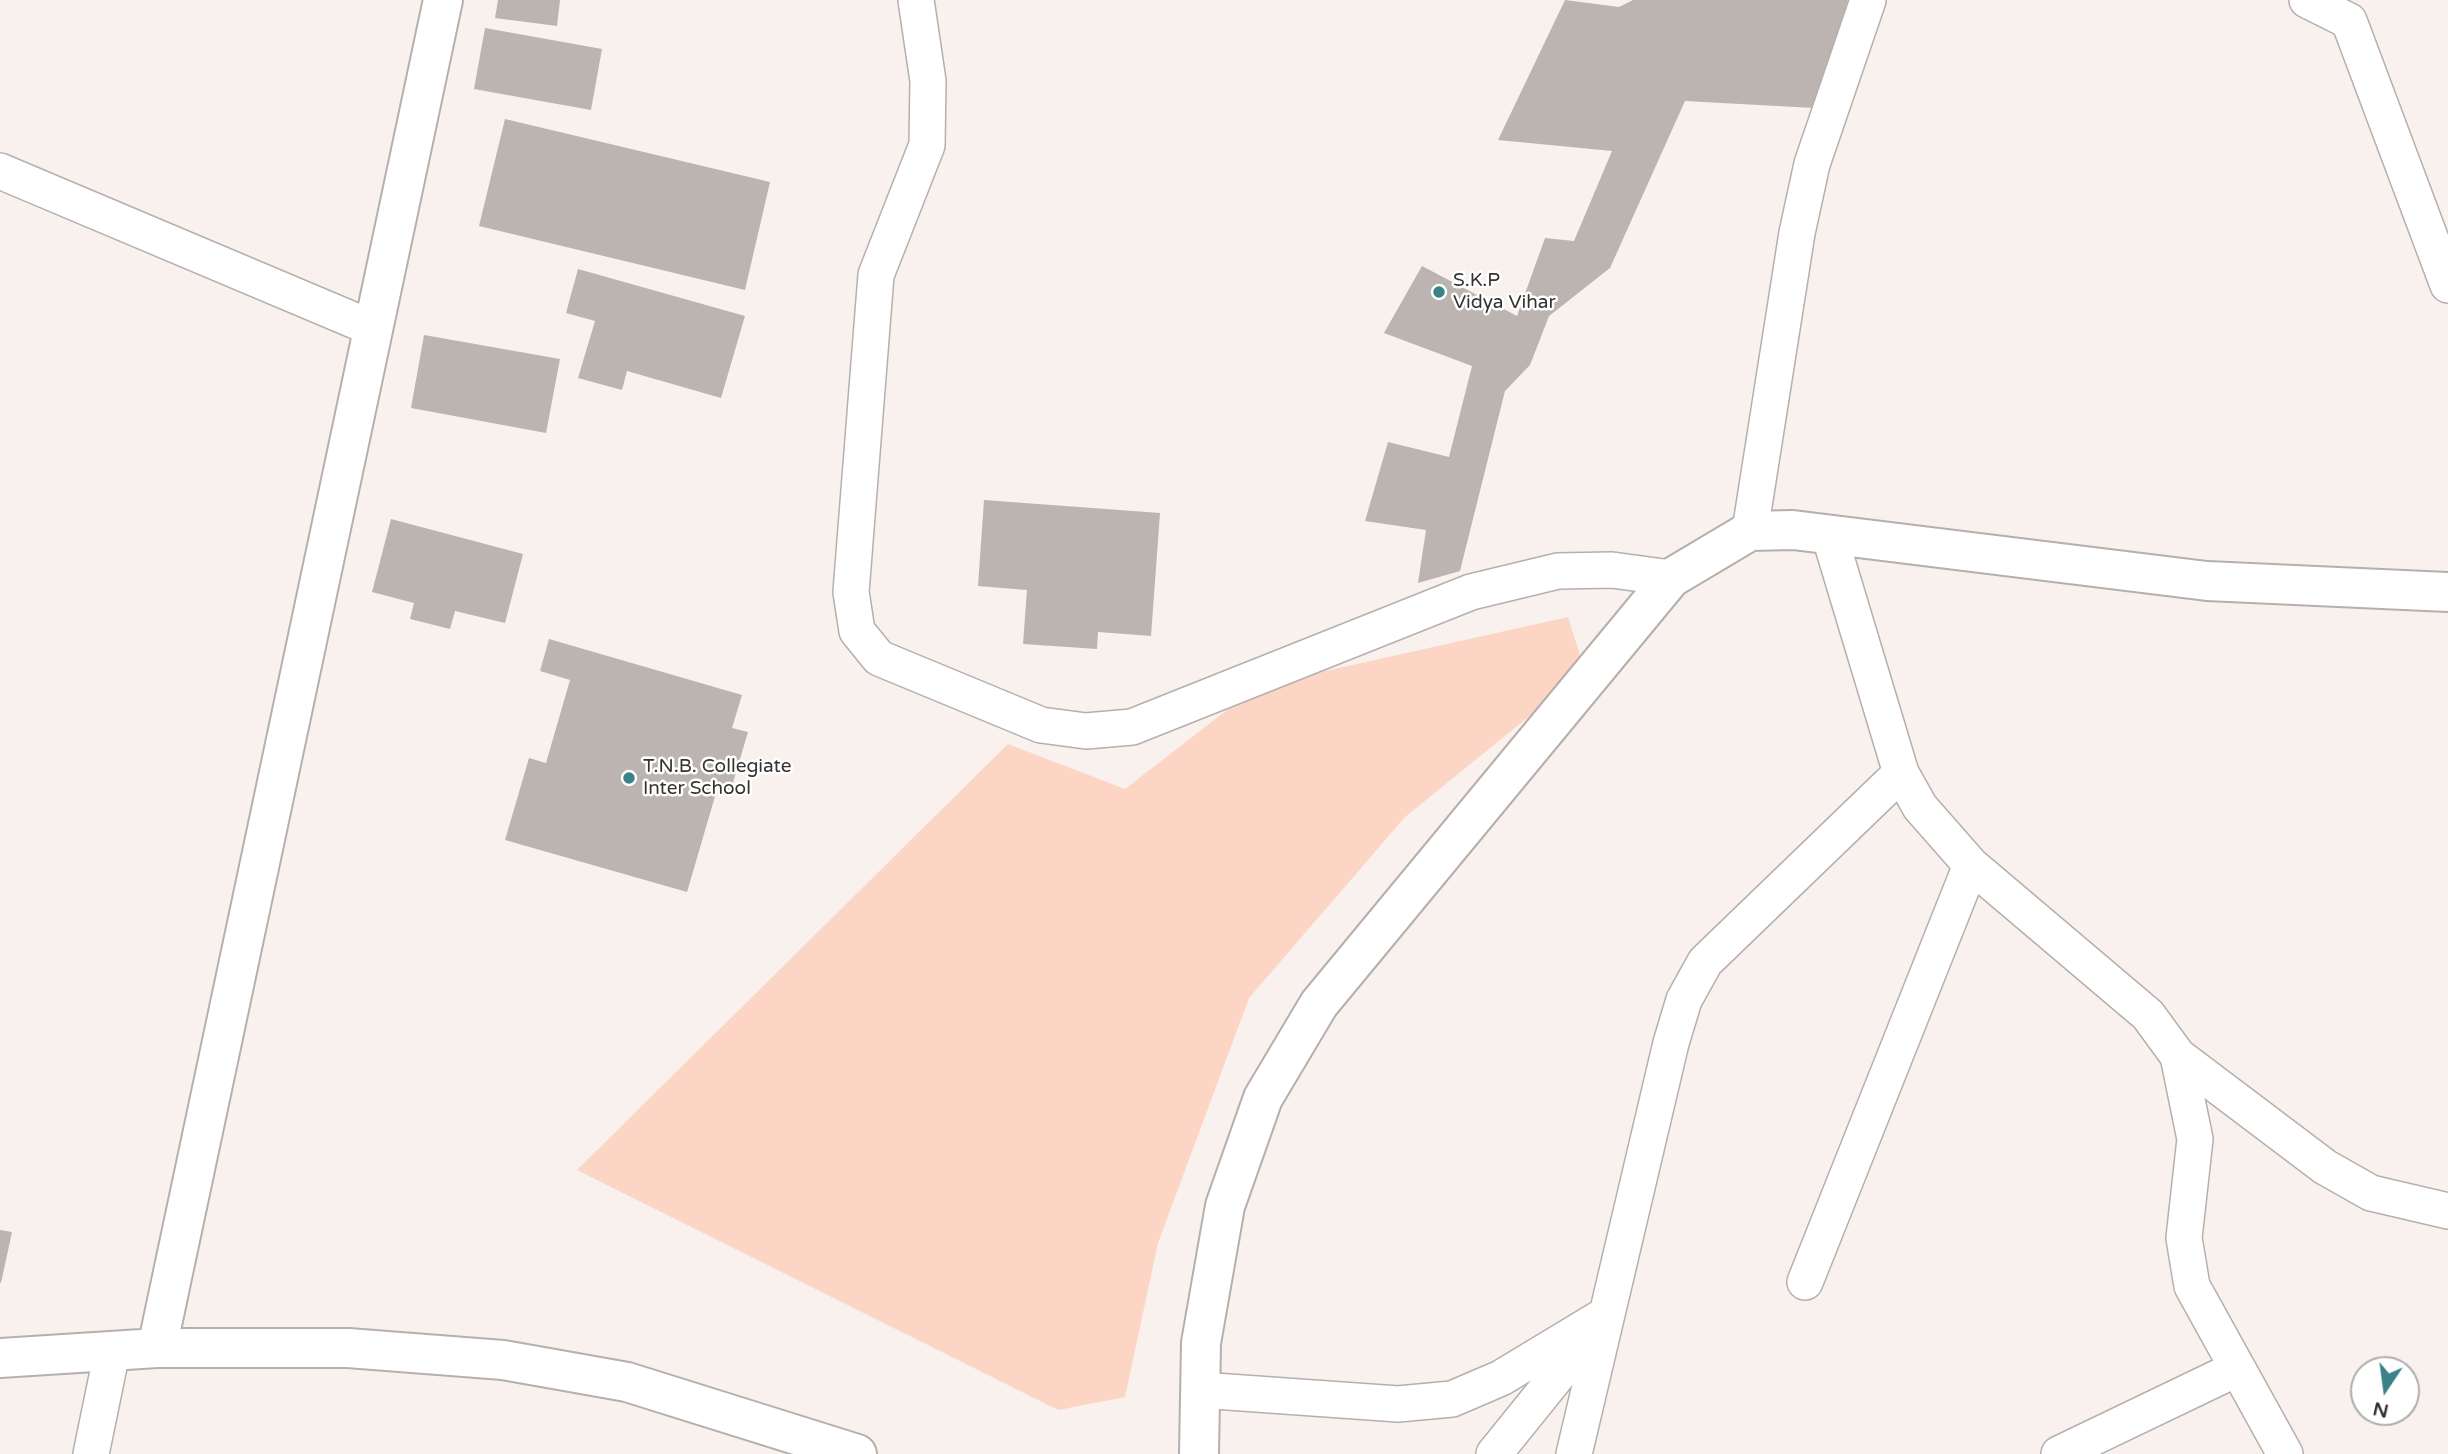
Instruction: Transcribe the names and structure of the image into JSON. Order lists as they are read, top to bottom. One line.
{"places":["S.K.P Vidya Vihar","T.N.B. Collegiate Inter School"],"north":"bottom"}
